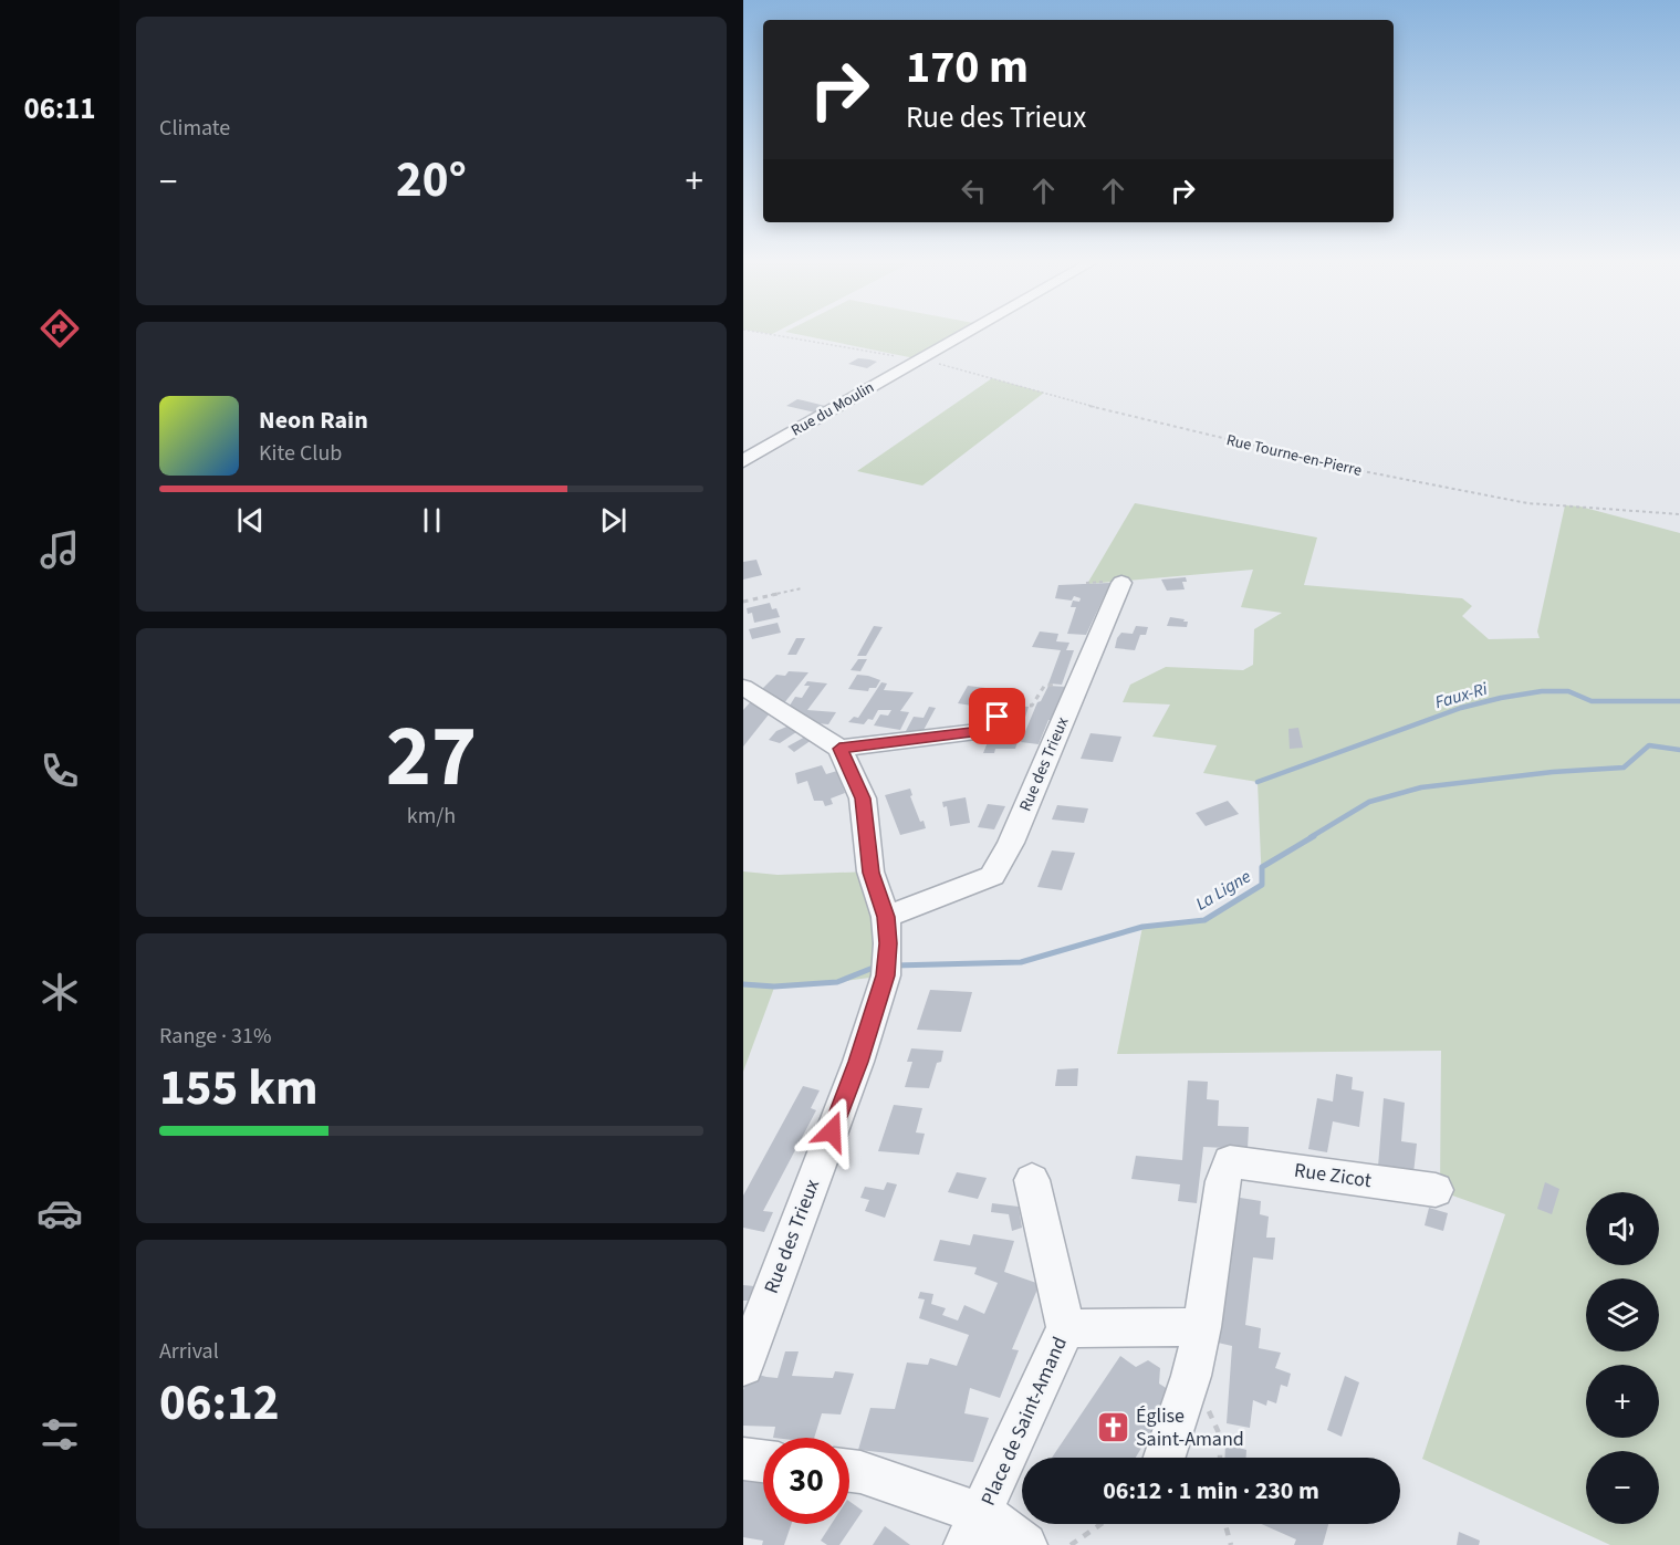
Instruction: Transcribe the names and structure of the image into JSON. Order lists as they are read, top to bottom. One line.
{"streets":{"street":["Rue du Moulin","Rue des Trieux","Rue Zicot","Place de Saint-Amand"],"path":["Rue Tourne-en-Pierre"]},"crossings":[["Rue du Moulin","Rue Tourne-en-Pierre"],["Rue Zicot","Place de Saint-Amand"]],"water":["Faux-Ri","La Ligne"],"places":{"church":["Église Saint-Amand"]},"page":{"tabs":"06:11","tile":["Climate",["27","km/h"],["Range · 31%","155 km"],["Arrival","06:12"]],"turn":["170 m","Rue des Trieux"],"heat":["−","20°","+"],"song":["Neon Rain","Kite Club"],"map_buttons":["+","−"],"limit":"30","trip":"06:12 · 1 min · 230 m"}}
